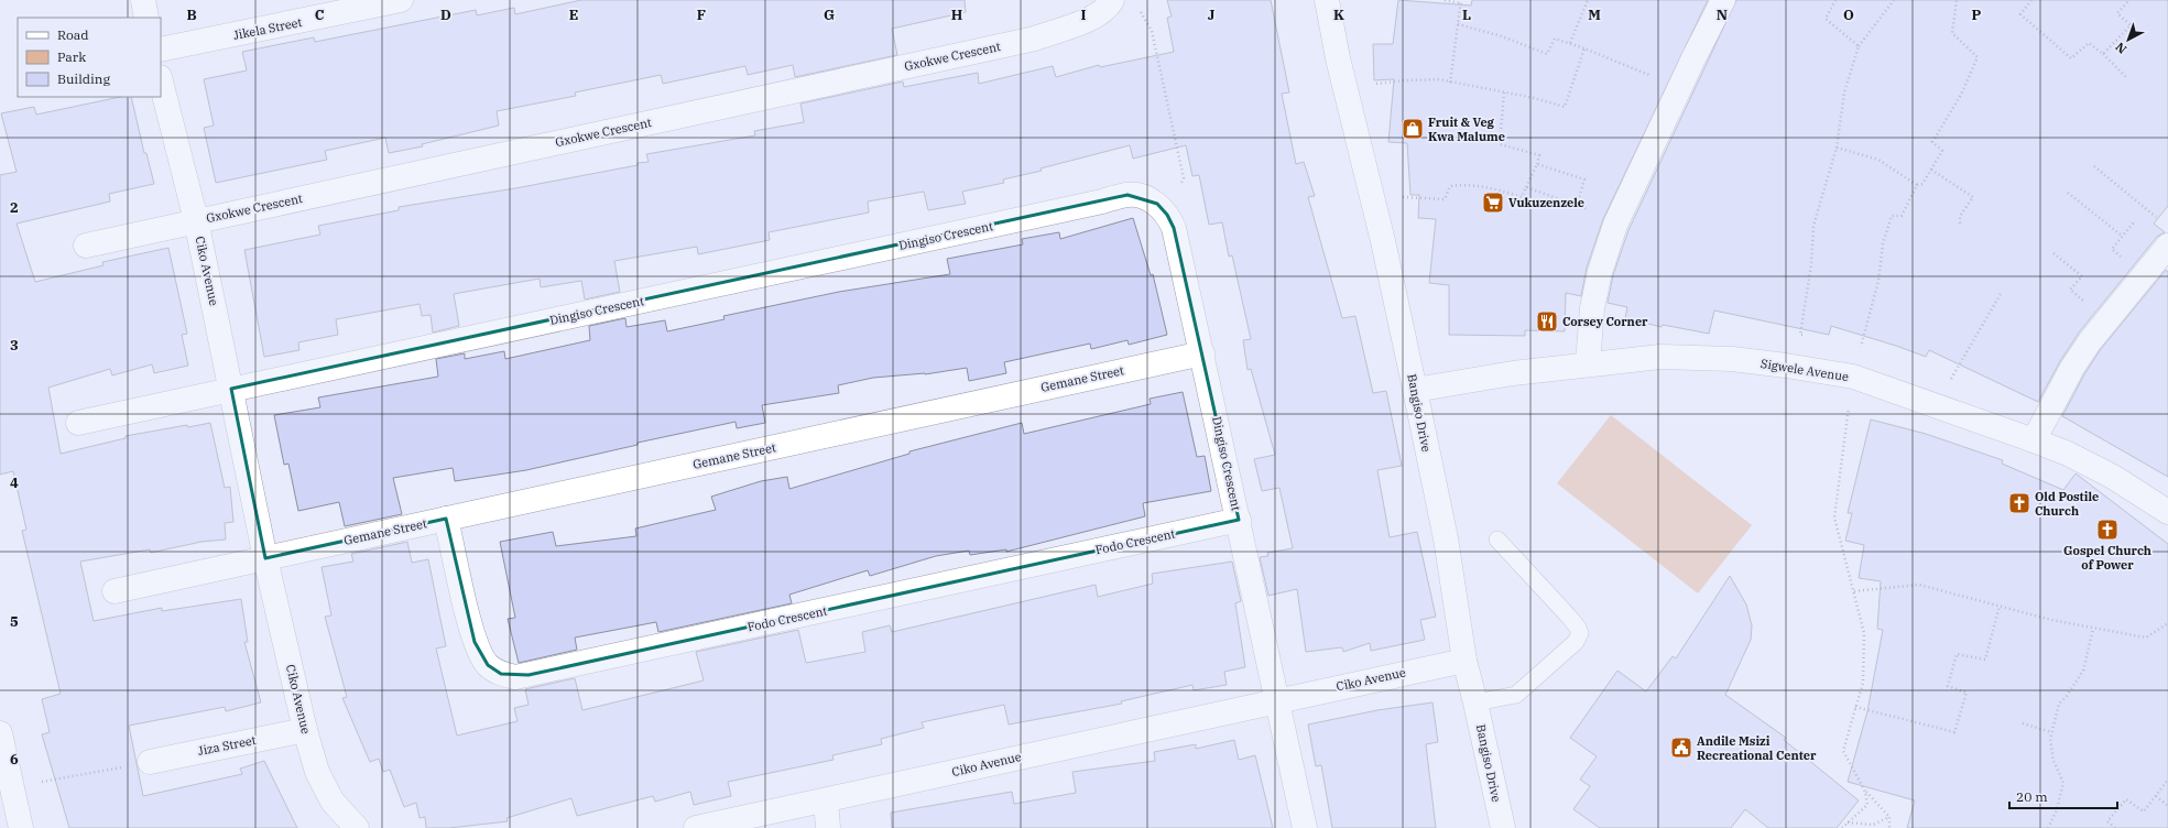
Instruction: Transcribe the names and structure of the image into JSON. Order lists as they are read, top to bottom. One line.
{"streets":{"street":["Jikela Street","Gxokwe Crescent","Dingiso Crescent","Ciko Avenue","Sigwele Avenue","Gemane Street","Bangiso Drive","Fodo Crescent","Jiza Street"]},"crossings":[["Gxokwe Crescent","Ciko Avenue"],["Dingiso Crescent","Ciko Avenue"],["Dingiso Crescent","Gemane Street"],["Dingiso Crescent","Fodo Crescent"],["Ciko Avenue","Gemane Street"],["Ciko Avenue","Bangiso Drive"],["Ciko Avenue","Jiza Street"],["Sigwele Avenue","Bangiso Drive"],["Gemane Street","Fodo Crescent"]],"places":{"shop":["Fruit & Veg Kwa Malume"],"supermarket":["Vukuzenzele"],"restaurant":["Corsey Corner"],"church":["Old Postile Church","Gospel Church of Power"],"public building":["Andile Msizi Recreational Center"]},"legend":["Road","Park","Building"],"scale_bar":"20 m","north":"bottom left","grid":{"columns":["B","C","D","E","F","G","H","I","J","K","L","M","N","O","P"],"rows":["2","3","4","5","6"]}}
